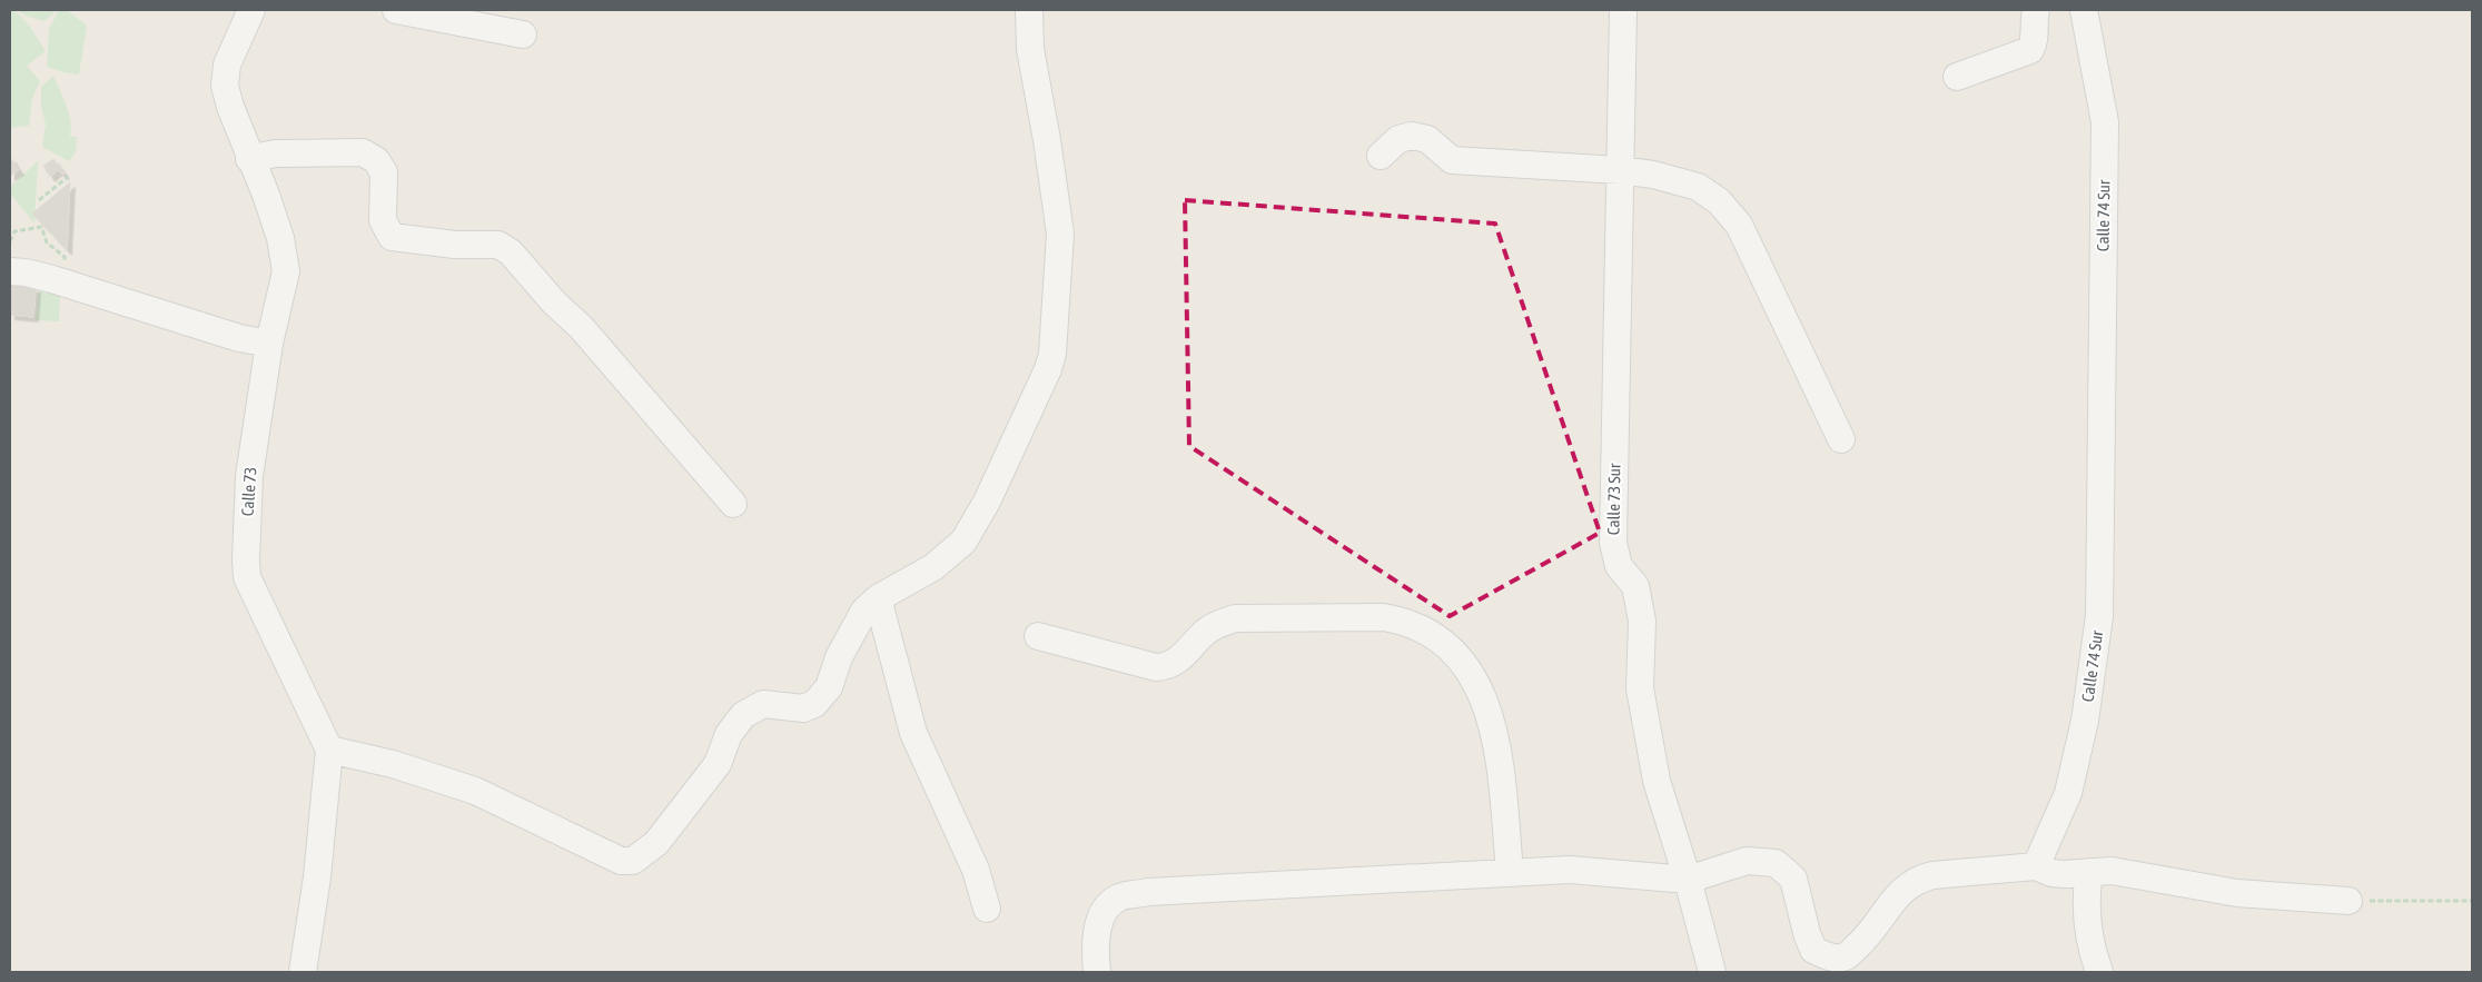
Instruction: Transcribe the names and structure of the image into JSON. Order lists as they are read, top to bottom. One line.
{"streets":{"street":["Calle 74 Sur","Calle 73","Calle 73 Sur"]}}
